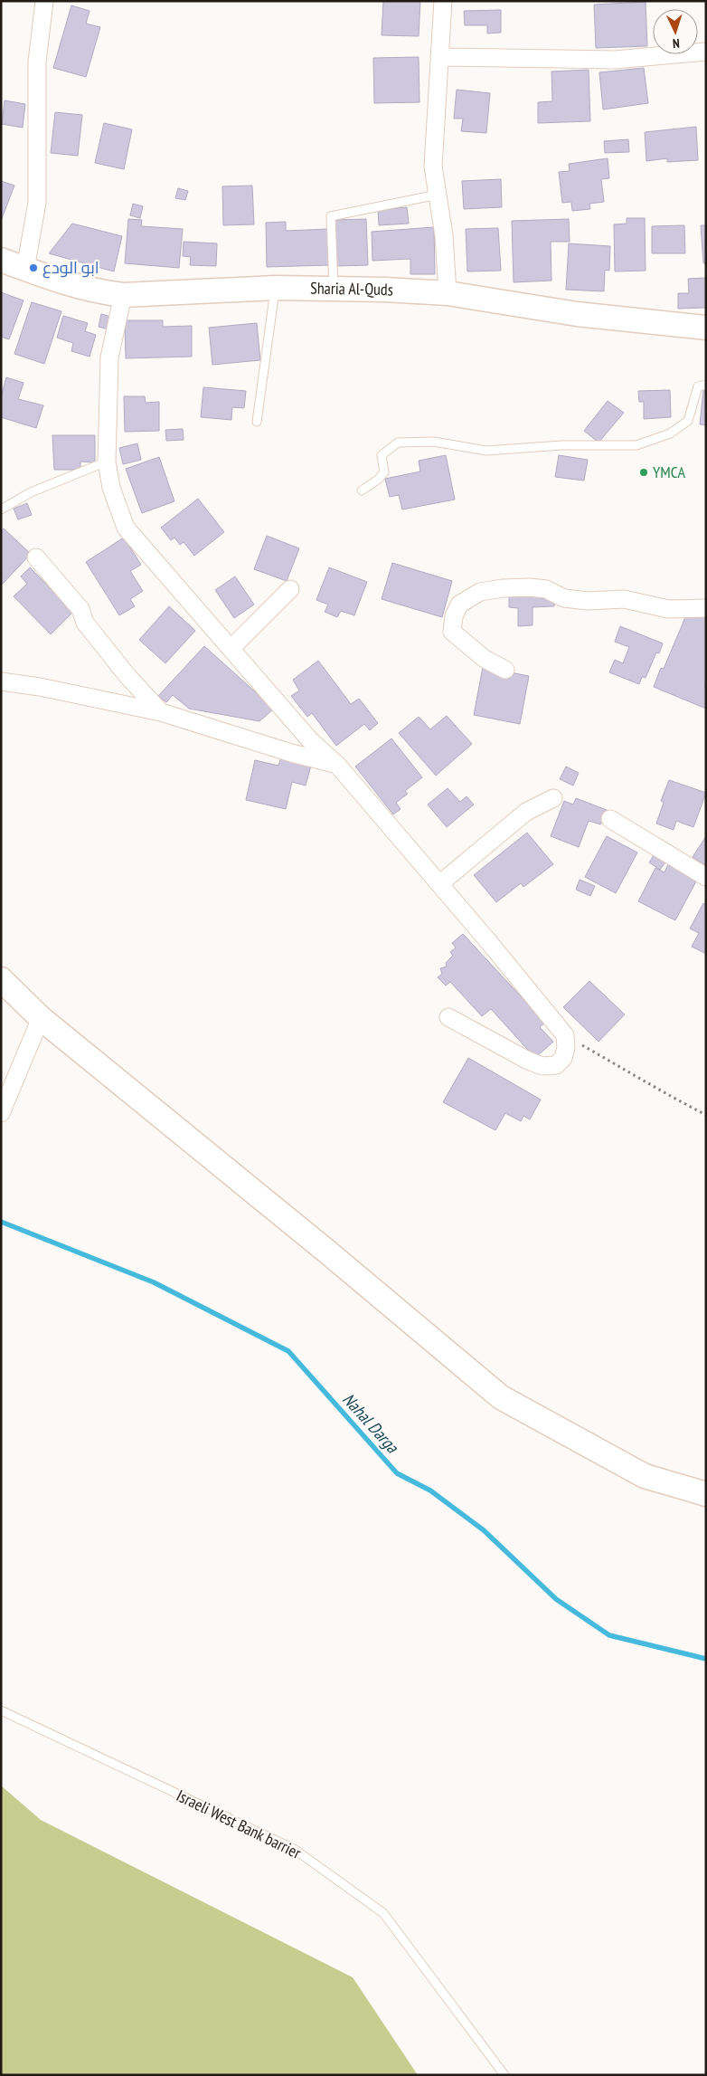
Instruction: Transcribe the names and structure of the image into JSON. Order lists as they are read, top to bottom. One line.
{"streets":{"street":["Sharia Al-Quds"],"lane":["Israeli West Bank barrier"]},"water":["Nahal Darga"],"places":["ابو الودع","YMCA"],"north":"bottom"}
